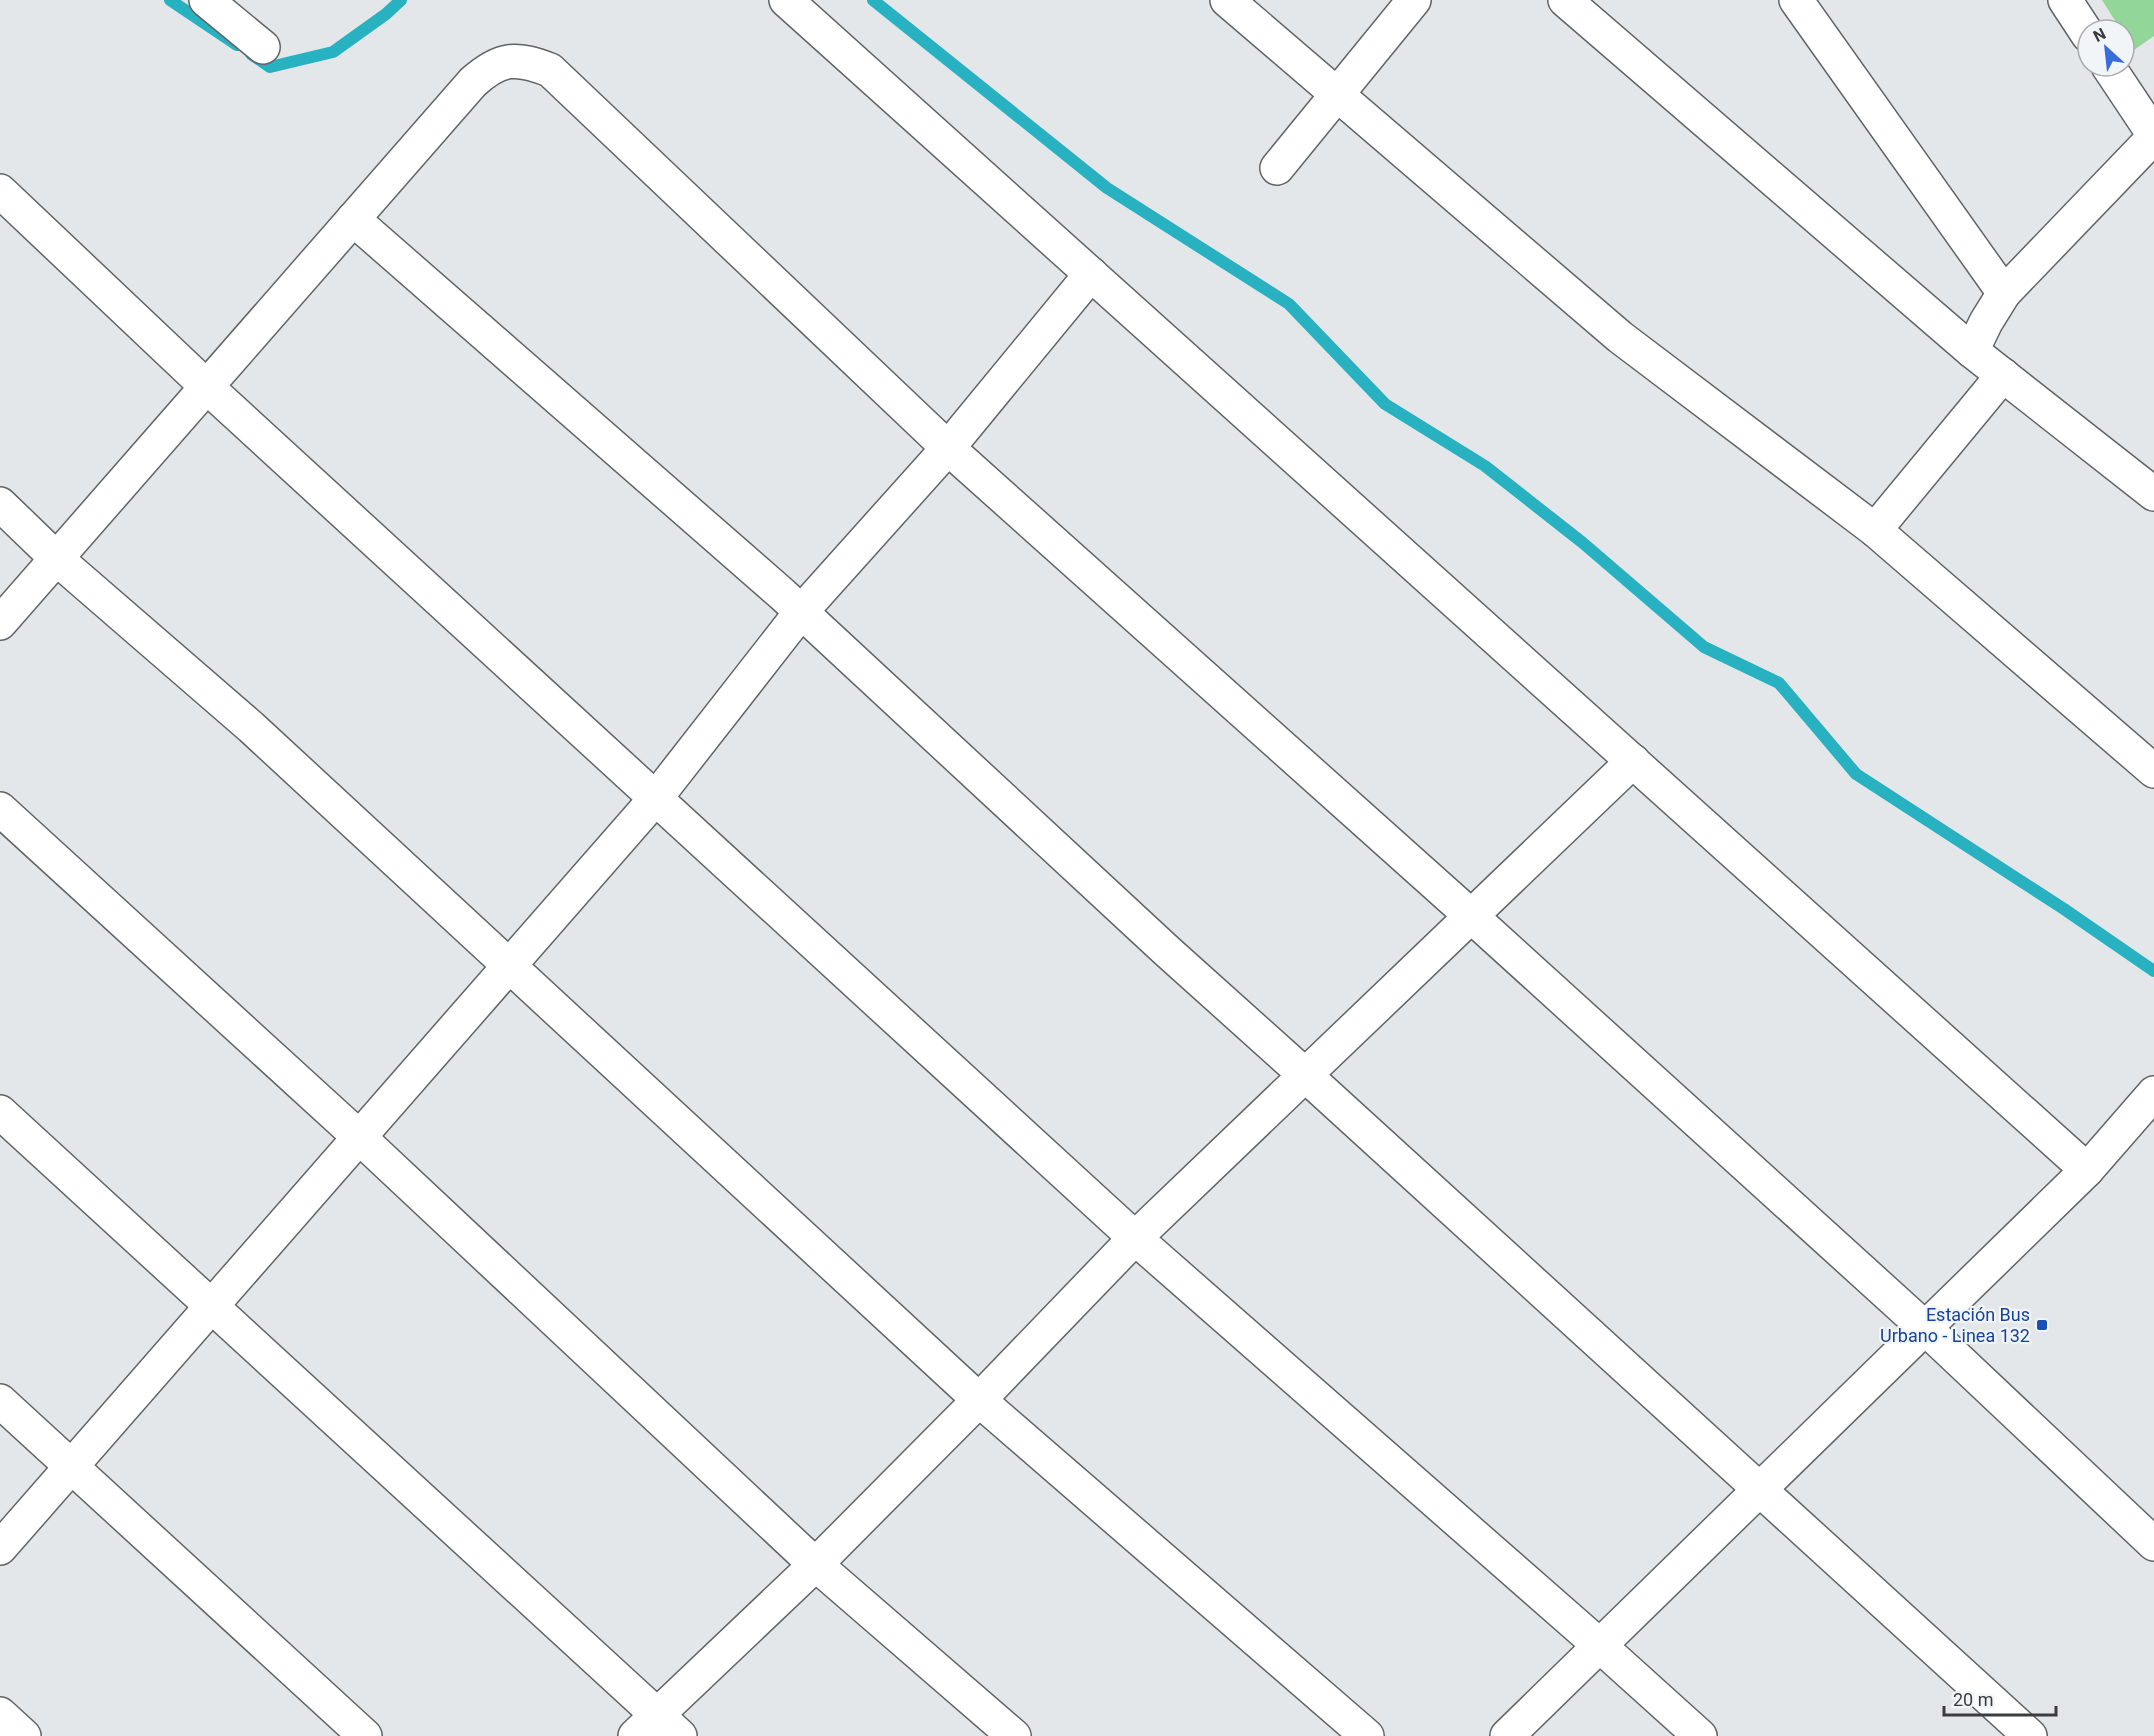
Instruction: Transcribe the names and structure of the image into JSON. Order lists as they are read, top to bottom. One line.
{"places":{"transit":["Estación Bus Urbano - Linea 132"]},"scale_bar":"20 m","north":"top left"}
